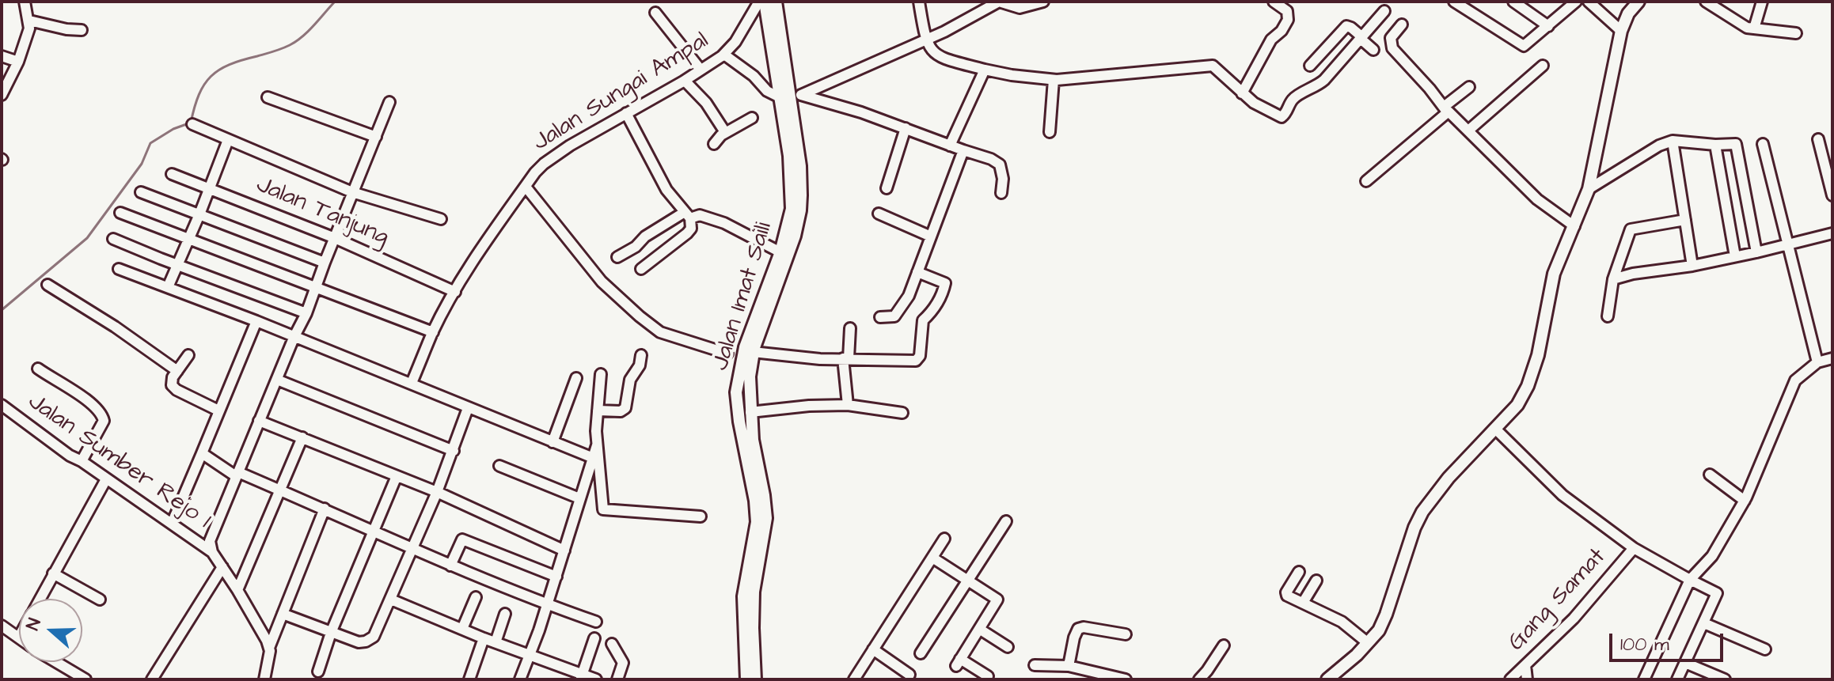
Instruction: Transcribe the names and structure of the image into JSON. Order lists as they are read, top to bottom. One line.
{"streets":{"main road":["Jalan Imat Saili"],"street":["Jalan Sungai Ampal","Jalan Tanjung","Jalan Sumber Rejo 1","Gang Samat"]},"crossings":[["Jalan Sungai Ampal","Jalan Tanjung"],["Jalan Tanjung","Jalan Sumber Rejo 1"]],"scale_bar":"100 m","north":"left"}
